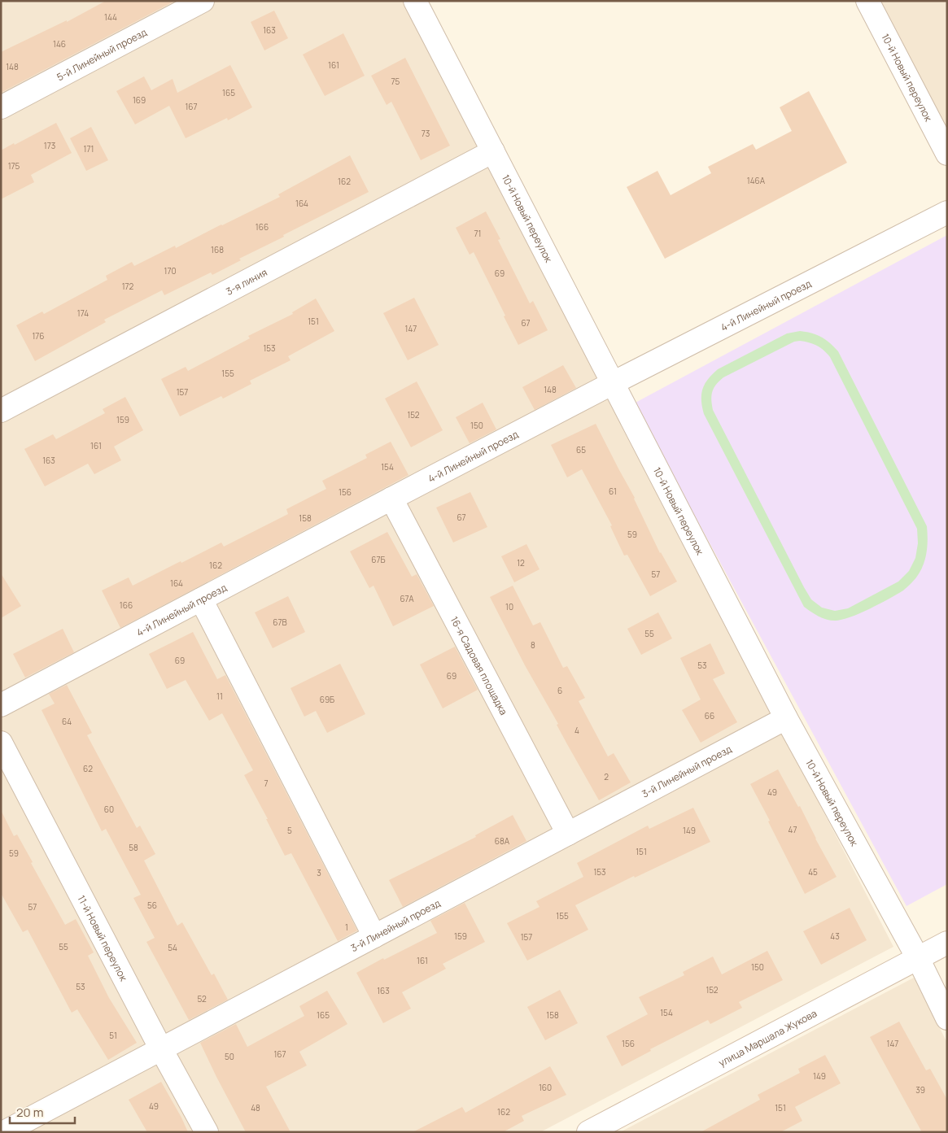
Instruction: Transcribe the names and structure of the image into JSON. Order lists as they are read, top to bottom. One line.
{"streets":{"street":["5-й Линейный проезд","10-й Новый переулок","3-я линия","4-й Линейный проезд","16-я Садовая площадка","3-й Линейный проезд","11-й Новый переулок","улица Маршала Жукова"]},"crossings":[["10-й Новый переулок","3-я линия"],["10-й Новый переулок","4-й Линейный проезд"],["10-й Новый переулок","3-й Линейный проезд"],["10-й Новый переулок","улица Маршала Жукова"],["4-й Линейный проезд","16-я Садовая площадка"],["16-я Садовая площадка","3-й Линейный проезд"],["3-й Линейный проезд","11-й Новый переулок"]],"house_numbers":["144","163","146","161","148","75","165","169","167","73","173","171","175","146А","162","164","166","71","168","170","69","172","174","151","67","147","176","153","155","148","157","152","159","150","161","65","163","154","61","156","67","158","59","67Б","12","162","57","164","67А","166","10","67В","55","8","69","53","69","6","11","69Б","66","64","4","62","2","7","49","60","47","5","149","68А","58","151","59","153","45","3","56","57","155","1","159","43","157","55","54","161","150","53","152","163","52","154","165","158","51","156","147","167","50","149","160","39","49","48","151","162"],"scale_bar":"20 m"}
